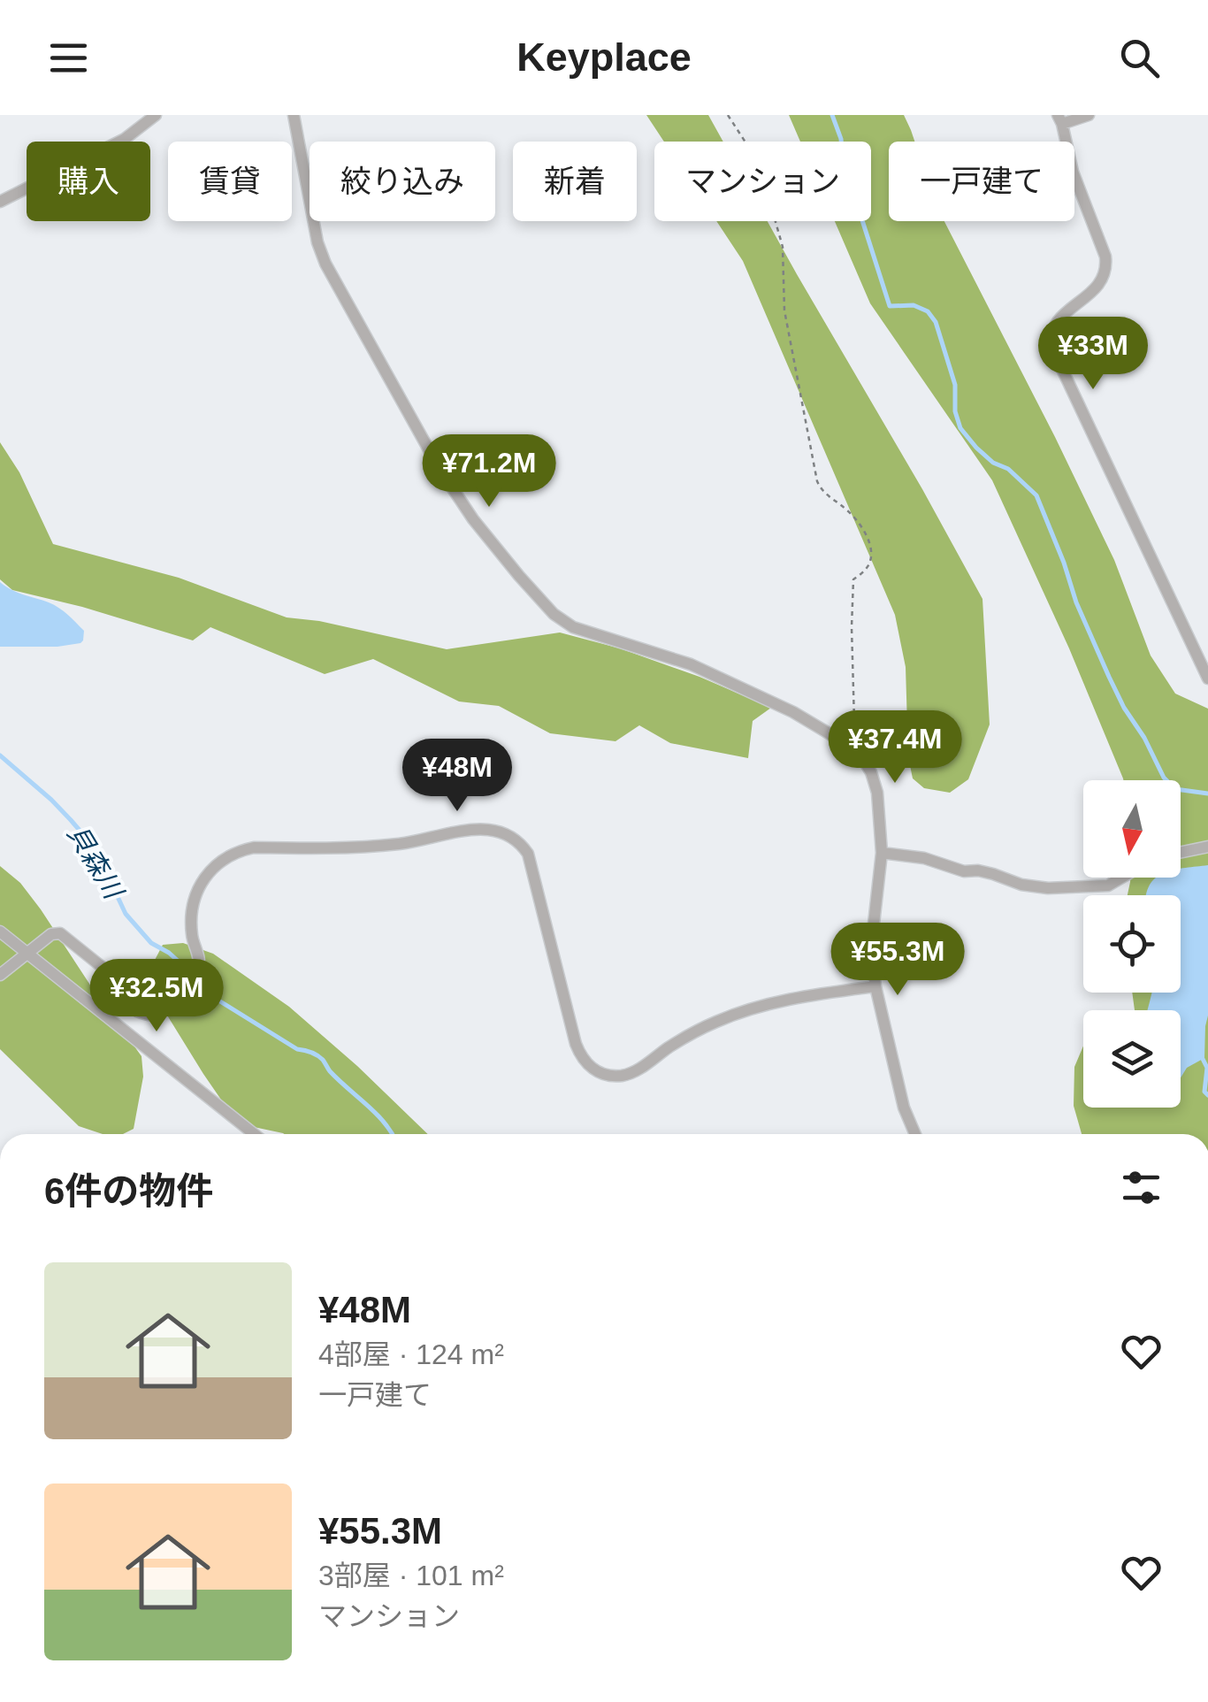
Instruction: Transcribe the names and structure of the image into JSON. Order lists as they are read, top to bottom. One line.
{"water":["貝森川"],"north":"bottom","page":{"header":"Keyplace","chip":["購入","賃貸","絞り込み","新着","マンション","一戸建て"],"price":["¥33M","¥71.2M","¥37.4M","¥48M","¥55.3M","¥32.5M"],"heading":"6件の物件","list":[{"name":"¥48M","note":"4部屋 · 124 m² · 一戸建て"},{"name":"¥55.3M","note":"3部屋 · 101 m² · マンション"}]}}
